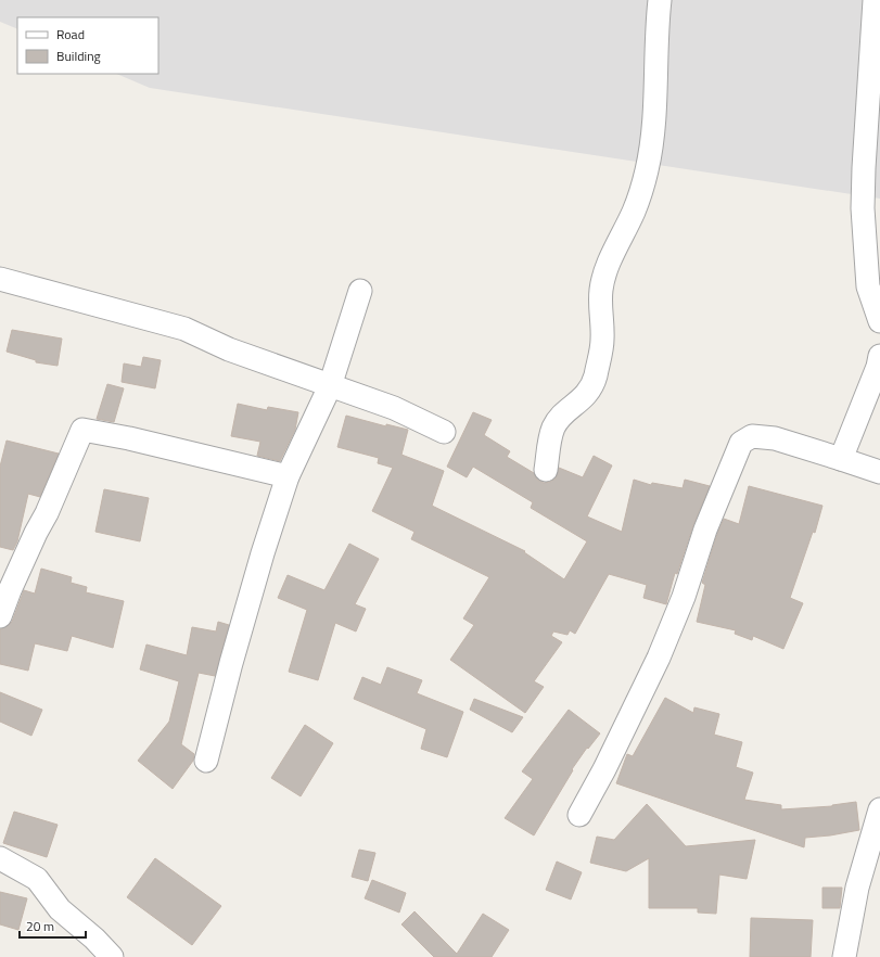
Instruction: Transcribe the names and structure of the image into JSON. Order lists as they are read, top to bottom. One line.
{"legend":["Road","Building"],"scale_bar":"20 m"}
